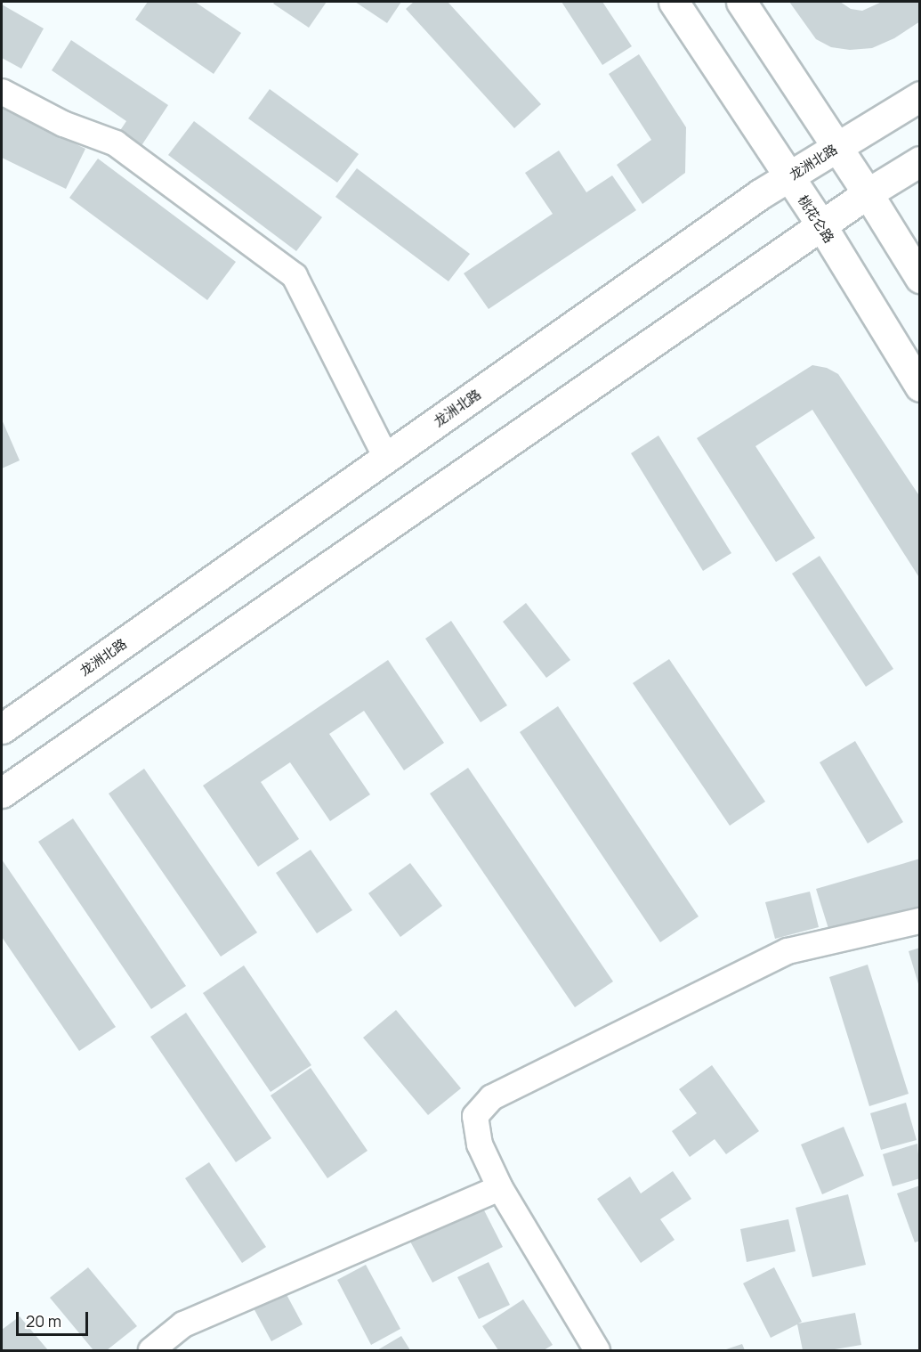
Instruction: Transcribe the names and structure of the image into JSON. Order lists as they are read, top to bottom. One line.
{"streets":{"main road":["龙洲北路","桃花仑路"]},"crossings":[["龙洲北路","桃花仑路"]],"scale_bar":"20 m"}
